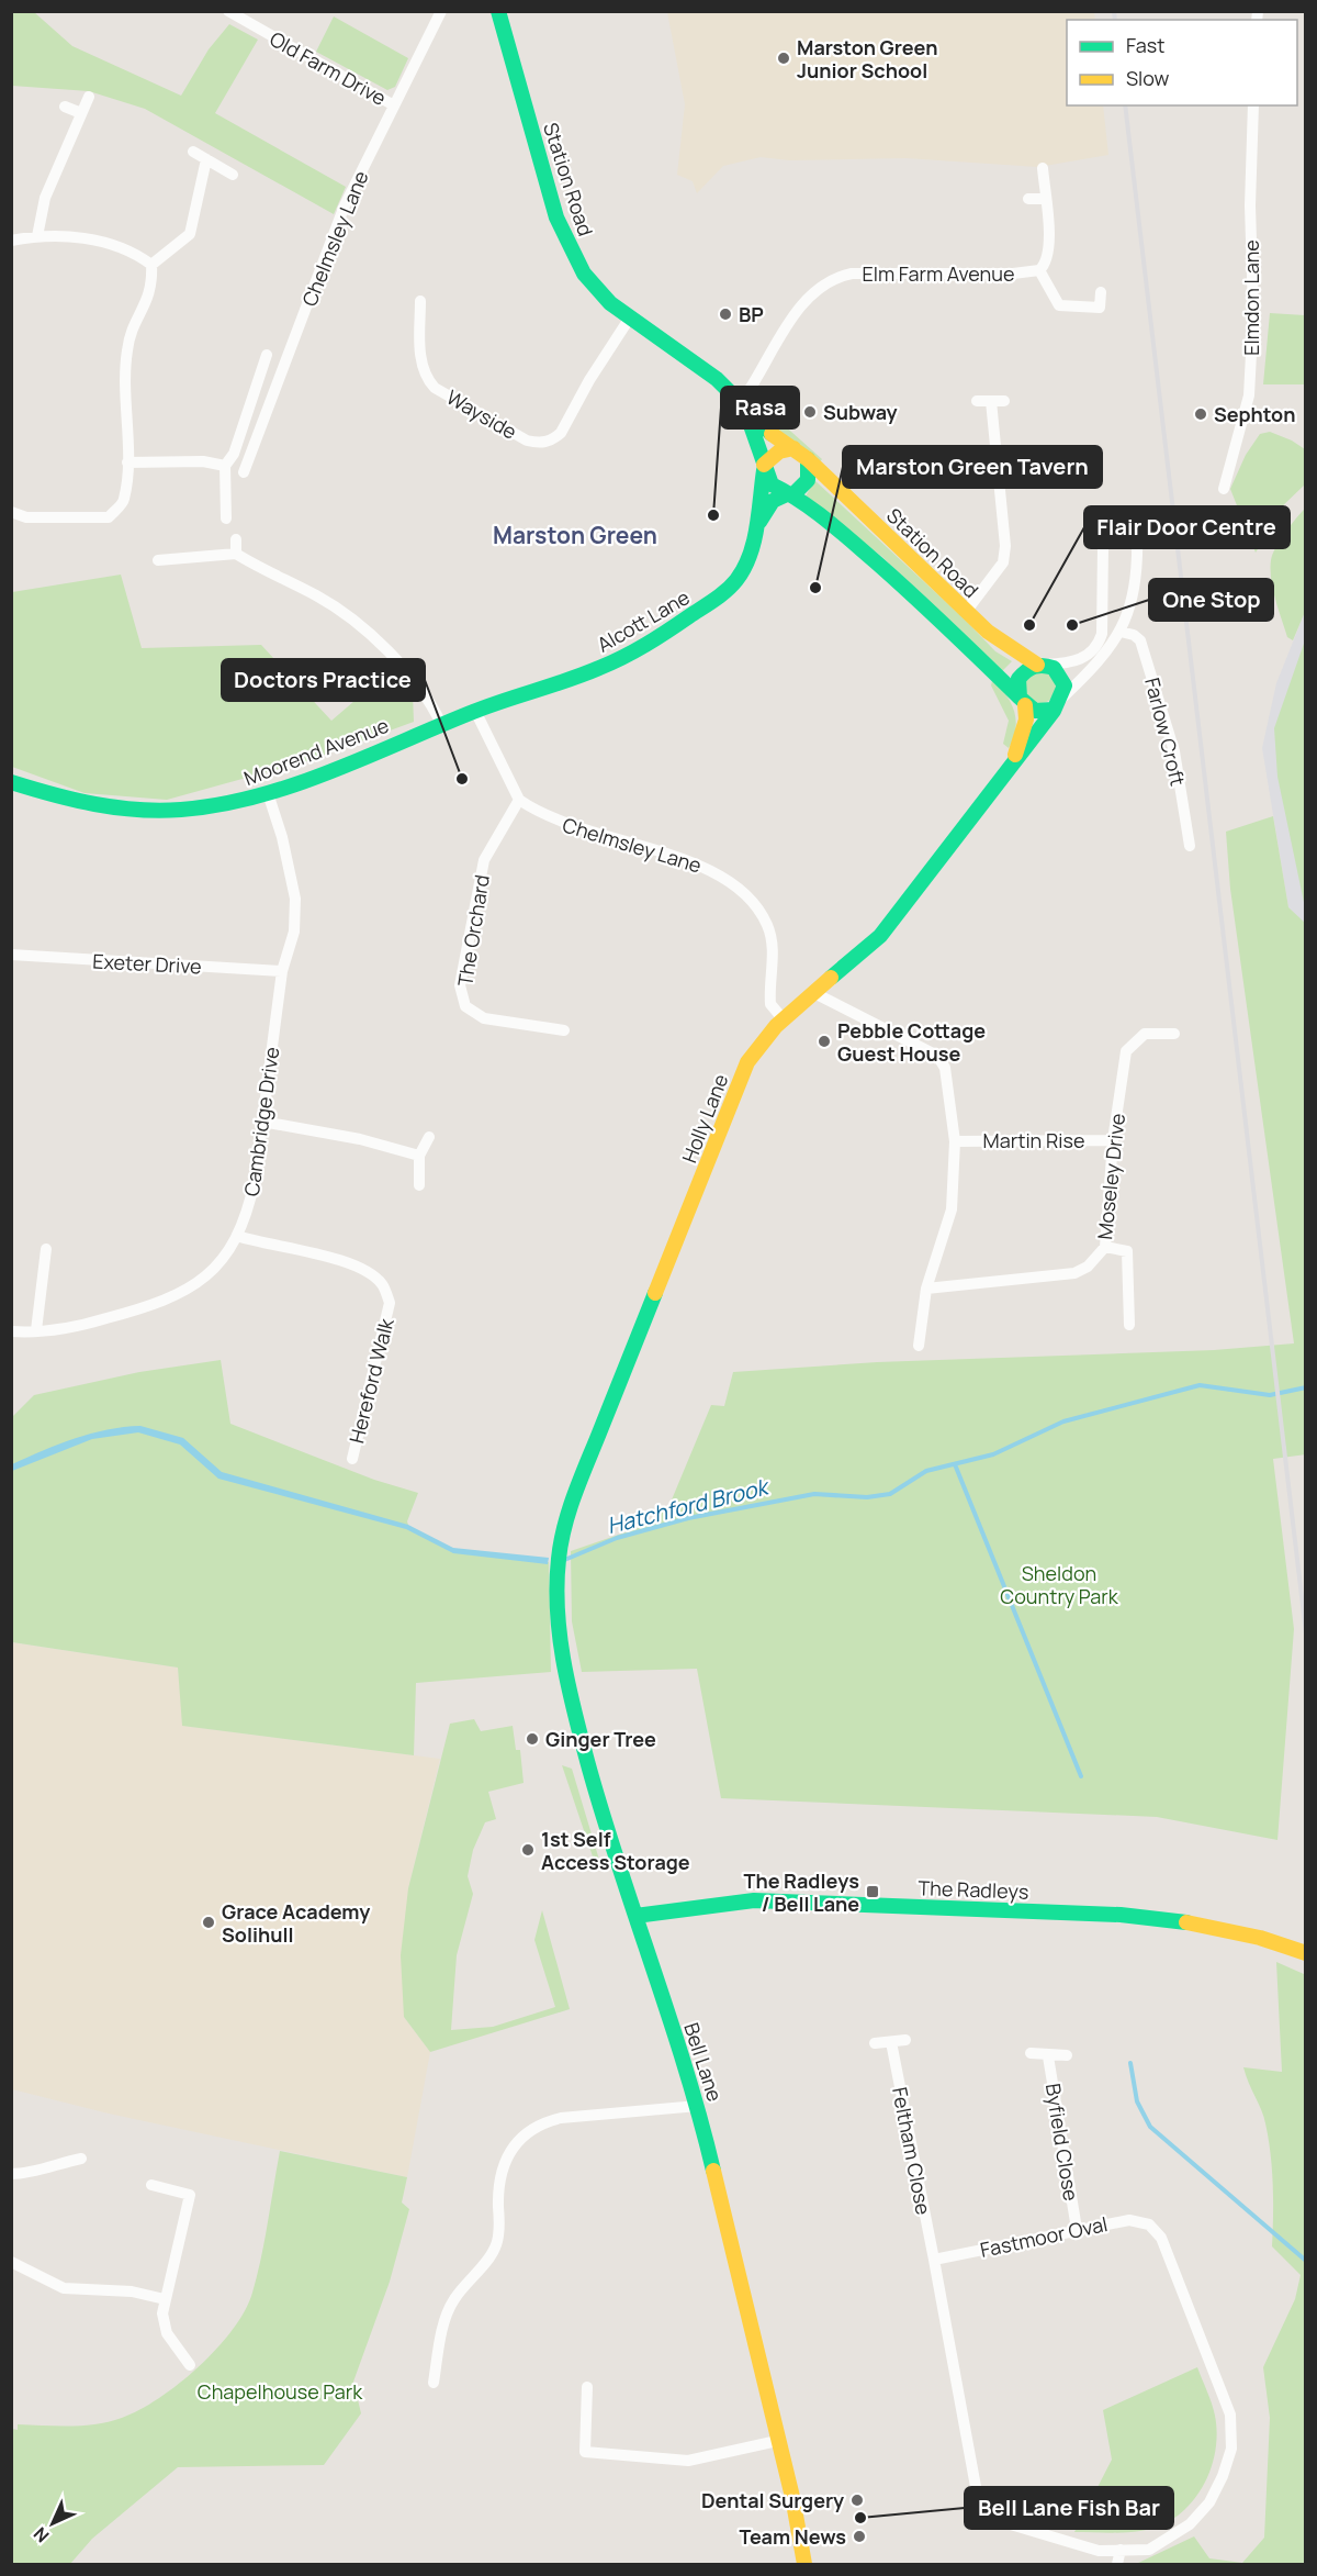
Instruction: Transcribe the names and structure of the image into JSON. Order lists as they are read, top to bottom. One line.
{"streets":{"street":["Old Farm Drive","Station Road","Chelmsley Lane","Elm Farm Avenue","Elmdon Lane","Wayside","Alcott Lane","Farlow Croft","Moorend Avenue","The Orchard","Exeter Drive","Holly Lane","Cambridge Drive","Martin Rise","Moseley Drive","Hereford Walk","The Radleys","Bell Lane","Byfield Close","Feltham Close","Fastmoor Oval"]},"crossings":[["Old Farm Drive","Chelmsley Lane"],["Station Road","Elm Farm Avenue"],["Station Road","Wayside"],["Station Road","Holly Lane"],["Chelmsley Lane","The Orchard"],["Chelmsley Lane","Holly Lane"],["Alcott Lane","Moorend Avenue"],["Moorend Avenue","Cambridge Drive"],["Exeter Drive","Cambridge Drive"],["Holly Lane","Bell Lane"],["Cambridge Drive","Hereford Walk"],["Martin Rise","Moseley Drive"],["The Radleys","Bell Lane"],["Byfield Close","Fastmoor Oval"],["Feltham Close","Fastmoor Oval"]],"districts":["Marston Green"],"water":["Hatchford Brook"],"parks":["Sheldon Country Park","Chapelhouse Park"],"places":{"other":["Marston Green Junior School","BP","Subway","Sephton","Rasa","Marston Green Tavern","Flair Door Centre","One Stop","Doctors Practice","Pebble Cottage Guest House","Ginger Tree","1st Self Access Storage","Grace Academy Solihull","Dental Surgery","Bell Lane Fish Bar","Team News"],"transit":["The Radleys / Bell Lane"]},"legend":["Fast","Slow"],"north":"bottom left"}
